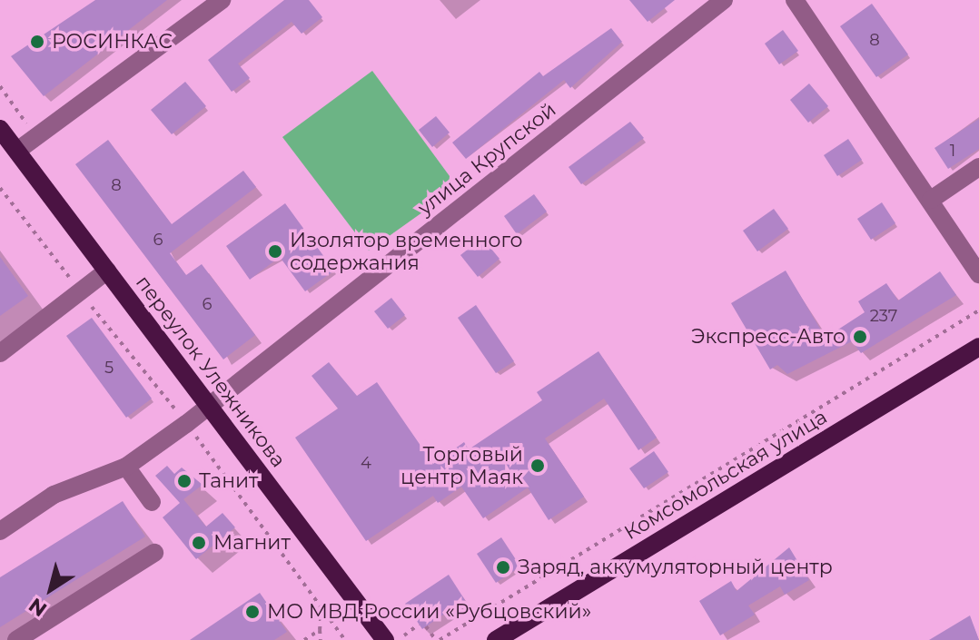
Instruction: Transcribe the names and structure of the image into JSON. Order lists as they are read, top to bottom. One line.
{"streets":{"main road":["переулок Улежникова","Комсомольская улица"],"street":["улица Крупской"]},"crossings":[["улица Крупской","переулок Улежникова"]],"places":["РОСИНКАС","Изолятор временного содержания","Экспресс-Авто","Торговый центр Маяк","Танит","Магнит","Заряд, аккумуляторный центр","МО МВД России «Рубцовский»"],"house_numbers":["8","1","8","6","6","237","5","4"],"north":"bottom left"}
